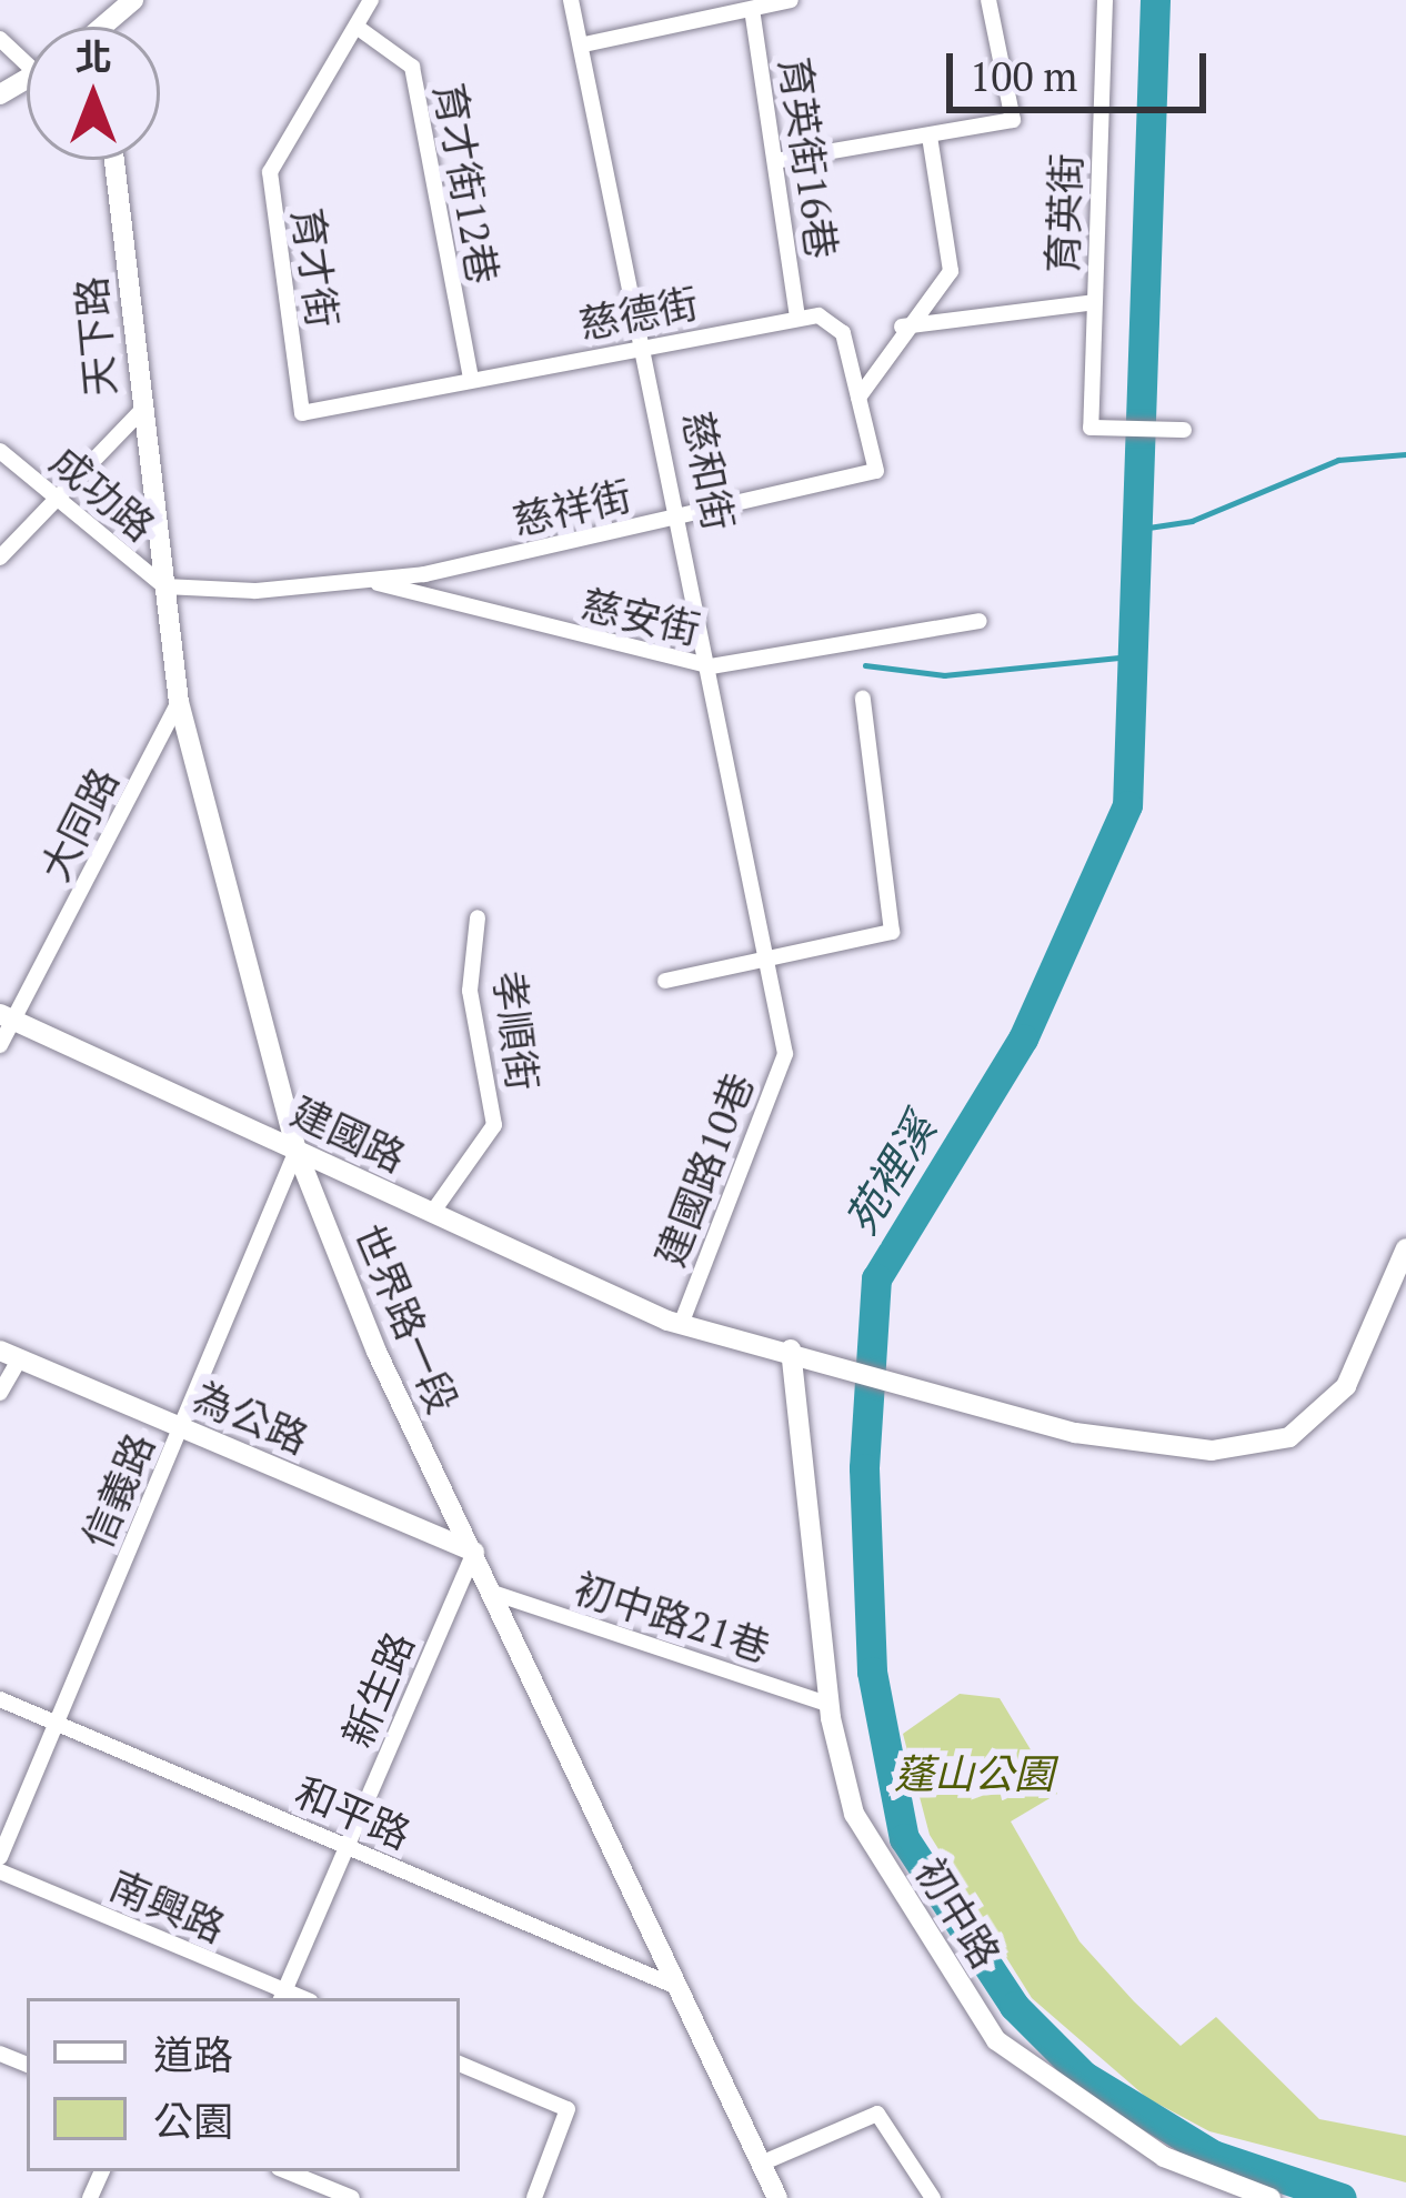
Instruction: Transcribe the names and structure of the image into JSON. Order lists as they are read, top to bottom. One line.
{"streets":{"street":["育英街16巷","育才街12巷","育英街","育才街","慈德街","天下路","慈和街","成功路","慈祥街","慈安街","大同路","孝順街","建國路","建國路10巷","世界路一段","為公路","信義路","初中路21巷","新生路","和平路","南興路","初中路"]},"crossings":[["育英街16巷","慈德街"],["育才街12巷","育才街"],["育才街12巷","慈德街"],["育才街","慈德街"],["慈德街","慈和街"],["天下路","成功路"],["天下路","世界路一段"],["慈和街","慈祥街"],["慈和街","慈安街"],["慈和街","建國路10巷"],["成功路","慈祥街"],["成功路","世界路一段"],["慈祥街","慈安街"],["慈祥街","世界路一段"],["大同路","建國路"],["大同路","世界路一段"],["孝順街","建國路"],["建國路","建國路10巷"],["建國路","世界路一段"],["建國路","信義路"],["建國路","初中路"],["世界路一段","為公路"],["世界路一段","信義路"],["世界路一段","初中路21巷"],["世界路一段","新生路"],["世界路一段","和平路"],["為公路","信義路"],["為公路","新生路"],["信義路","和平路"],["初中路21巷","初中路"],["新生路","和平路"],["新生路","南興路"]],"water":["苑裡溪"],"parks":["蓬山公園"],"legend":["道路","公園"],"scale_bar":"100 m","north":"top"}
